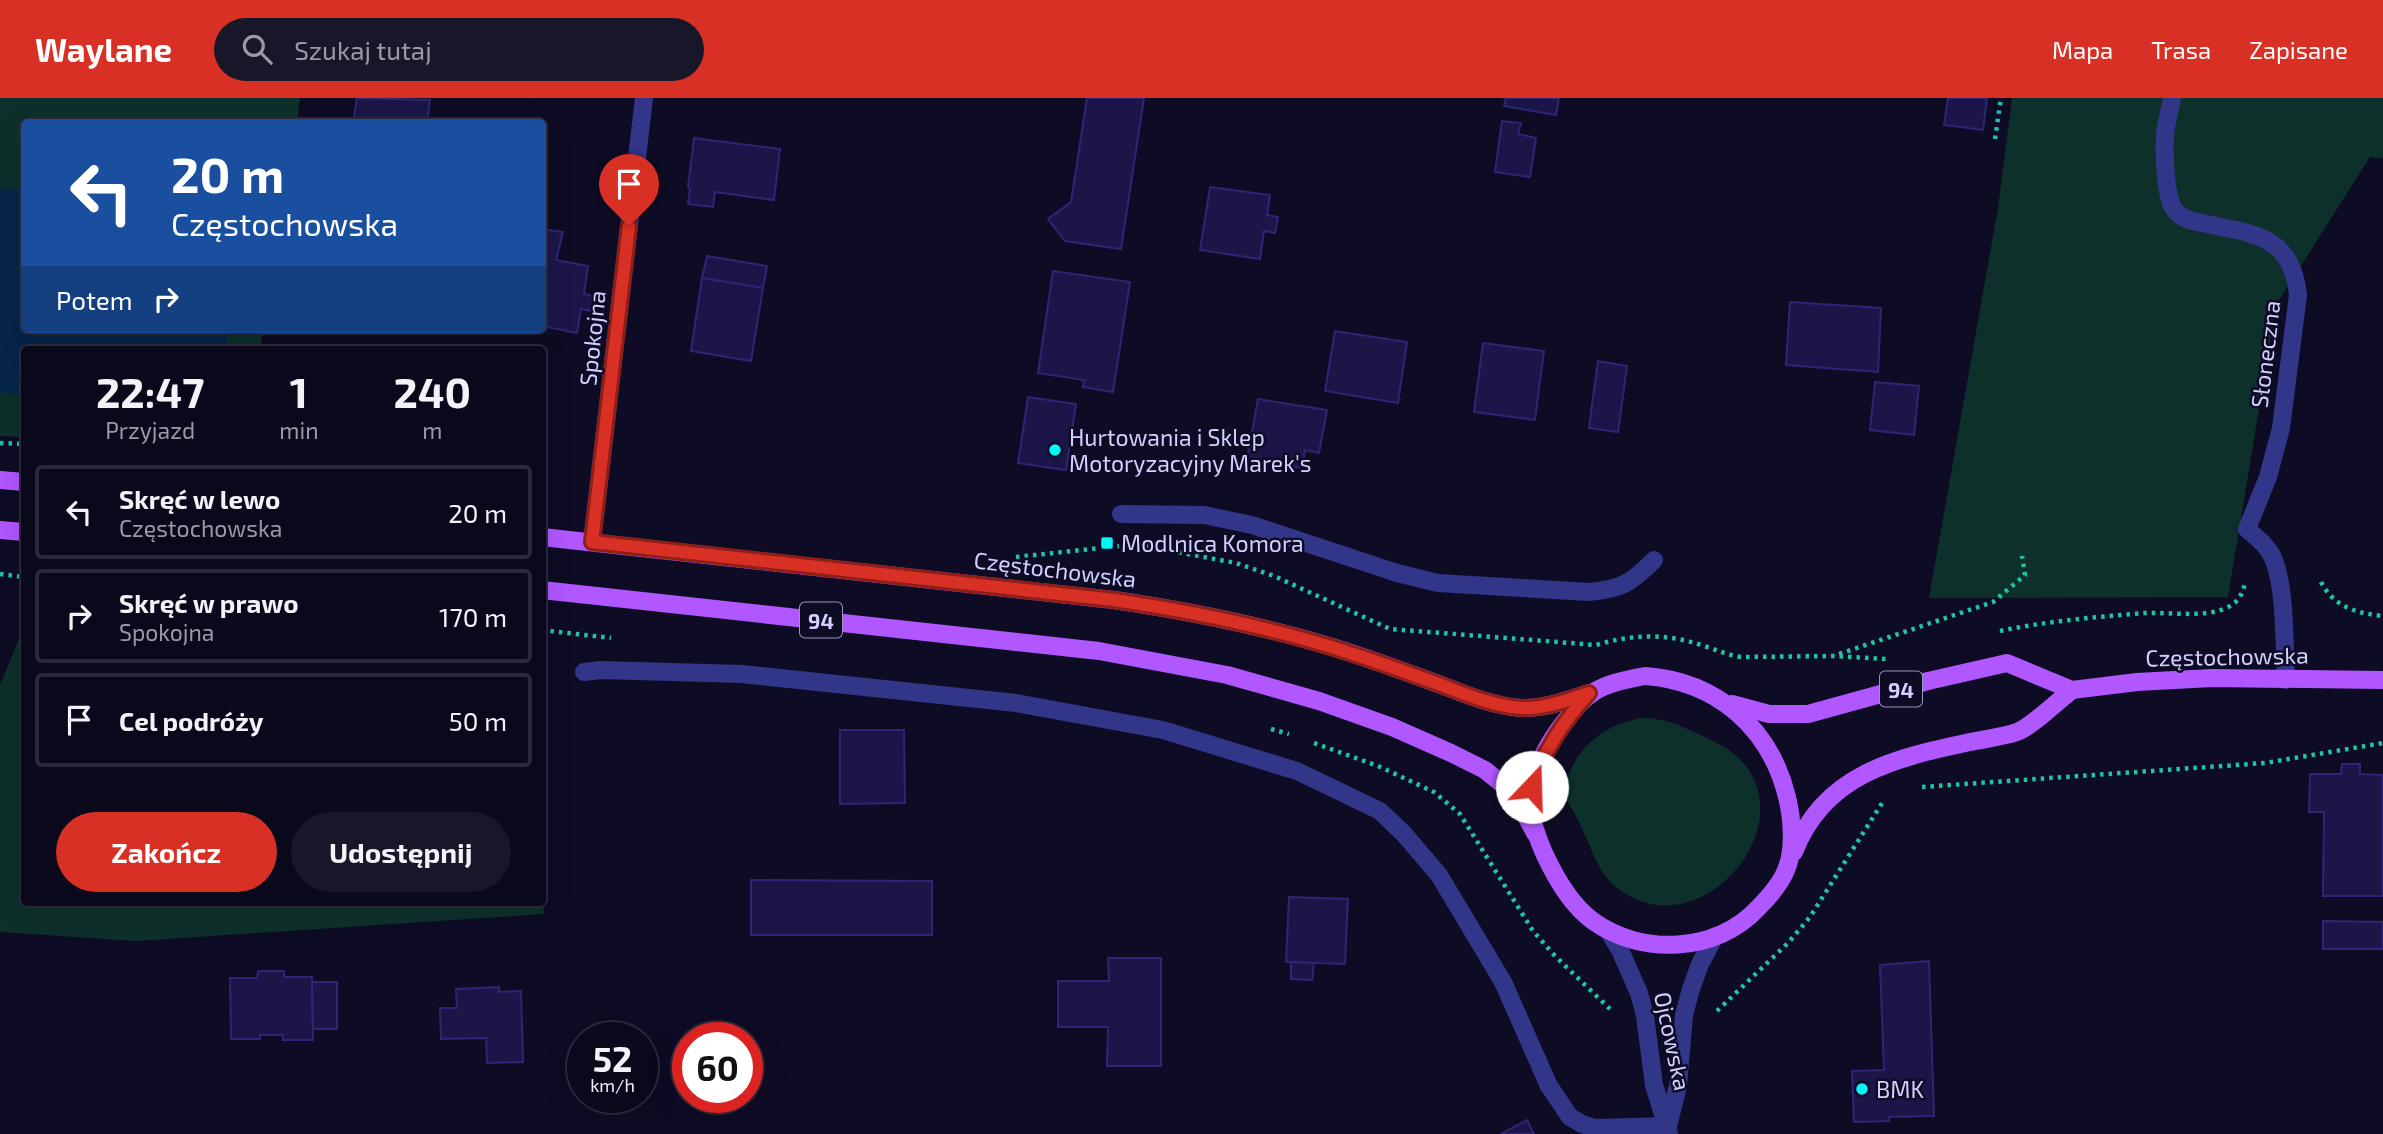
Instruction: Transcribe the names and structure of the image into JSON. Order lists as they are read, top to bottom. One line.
{"streets":{"main road":["Częstochowska","94"],"street":["Spokojna","Słoneczna","Ojcowska"]},"crossings":[["Spokojna","Częstochowska"],["Słoneczna","Częstochowska"],["Częstochowska","94"],["94","Ojcowska"]],"places":{"other":["Hurtowania i Sklep Motoryzacyjny Marek's","BMK"],"transit":["Modlnica Komora"]},"page":{"header":"Waylane","search":"Szukaj tutaj","nav":["Mapa","Trasa","Zapisane"],"turn":["20 m","Częstochowska"],"then":"Potem","eta":["22:47","Przyjazd","1","min","240","m"],"list":[{"name":"Skręć w lewo","note":"Częstochowska","value":"20 m"},{"name":"Skręć w prawo","note":"Spokojna","value":"170 m"},{"name":"Cel podróży","value":"50 m"}],"buttons":["Zakończ","Udostępnij"],"speed":"52 km/h","limit":"60"}}
